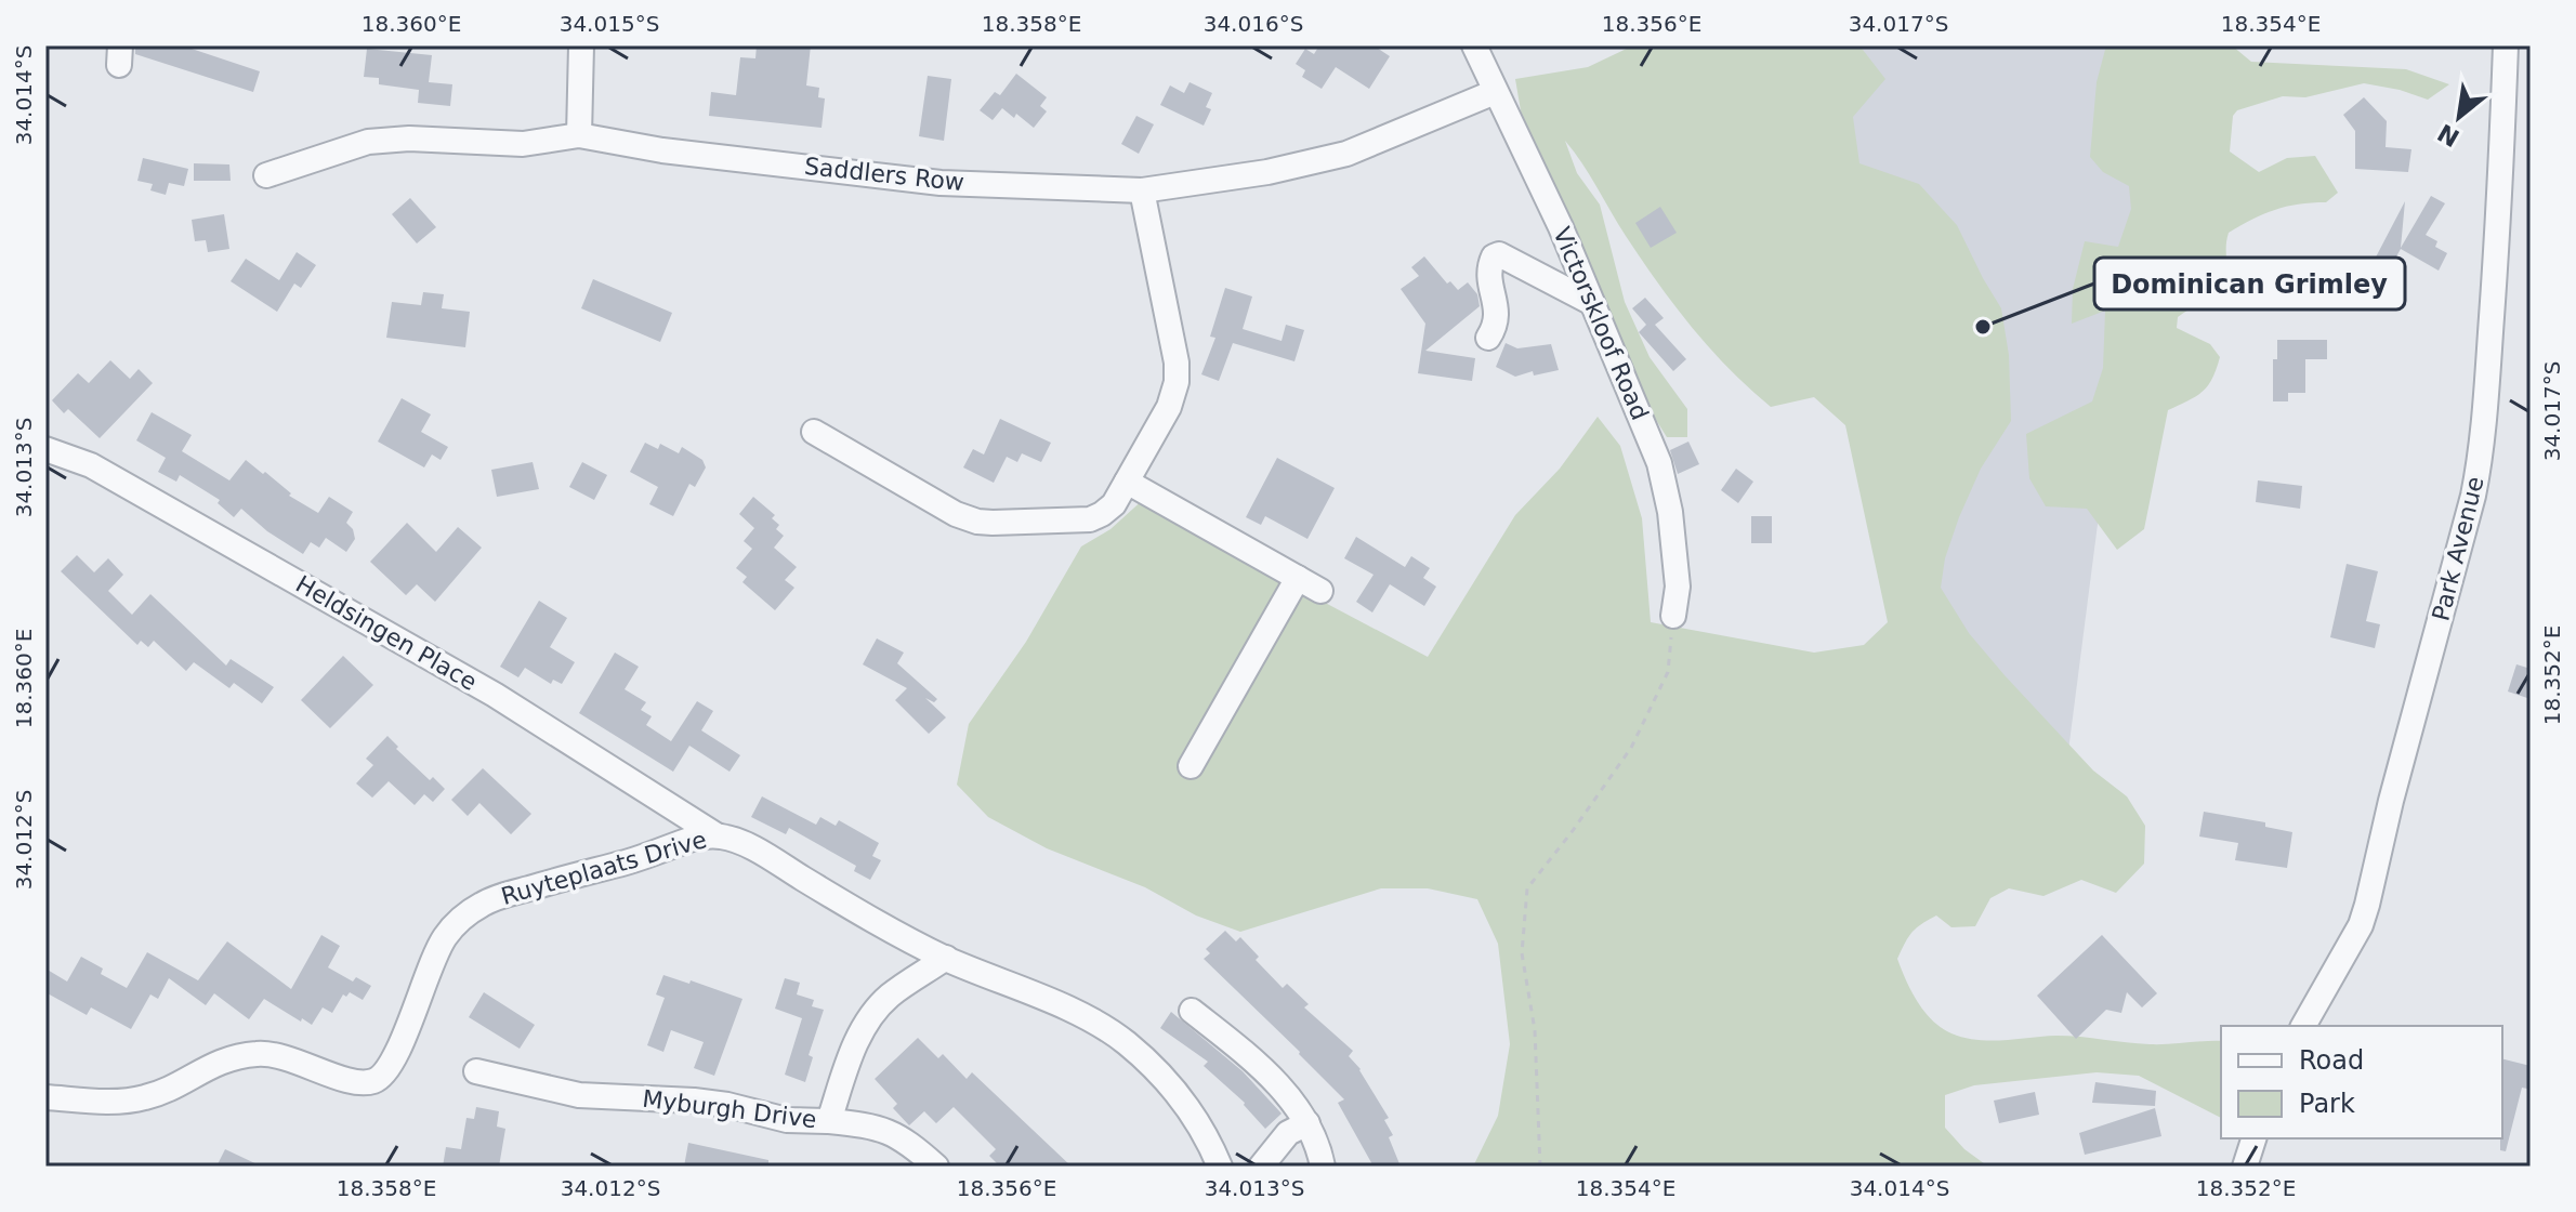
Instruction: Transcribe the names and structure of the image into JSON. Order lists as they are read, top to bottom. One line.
{"streets":{"street":["Saddlers Row","Victorskloof Road","Park Avenue","Heldsingen Place","Ruyteplaats Drive","Myburgh Drive"]},"crossings":[["Saddlers Row","Victorskloof Road"],["Heldsingen Place","Ruyteplaats Drive"],["Ruyteplaats Drive","Myburgh Drive"]],"places":["Dominican Grimley"],"legend":["Road","Park"],"north":"bottom left","coordinates":["18.360°E","34.015°S","18.358°E","34.016°S","18.356°E","34.017°S","18.354°E","34.014°S","34.013°S","18.352°E","34.012°S"]}
